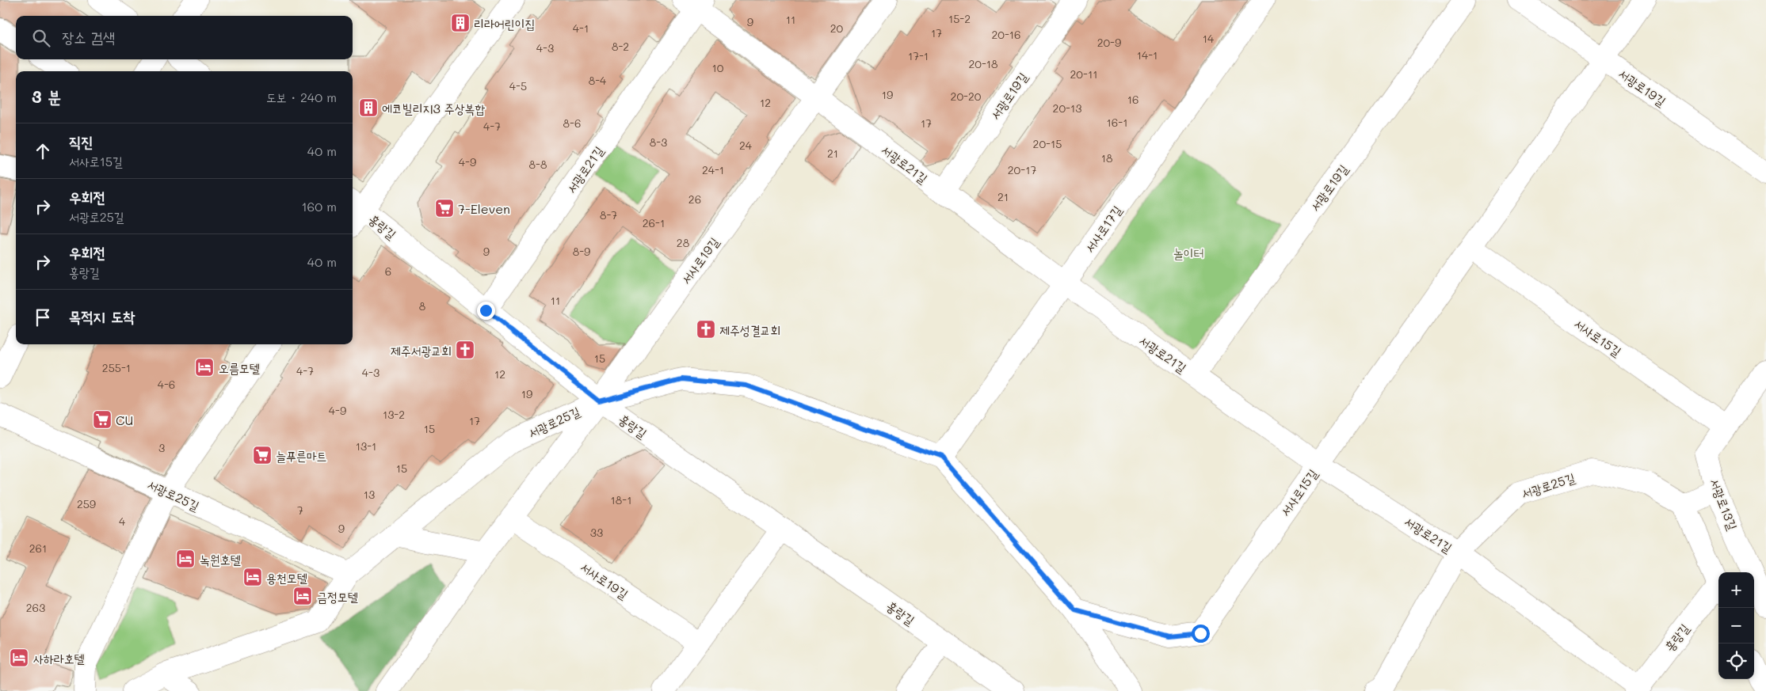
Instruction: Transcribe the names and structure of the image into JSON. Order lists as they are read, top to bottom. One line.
{"streets":{"street":["서광로19길","서광로21길","홍랑길","서사로17길","서사로19길","서사로15길","서광로25길","서광로13길"]},"crossings":[["서광로19길","서광로21길"],["서광로19길","서사로15길"],["서광로21길","홍랑길"],["서광로21길","서사로17길"],["서광로21길","서사로19길"],["서광로21길","서사로15길"],["서광로21길","서광로25길"],["홍랑길","서사로19길"],["홍랑길","서광로25길"],["서사로17길","서광로25길"],["서사로19길","서광로25길"],["서사로15길","서광로25길"],["서사로15길","서광로13길"]],"parks":["놀이터"],"places":{"building":["리라어린이집","에코빌리지3 주상복합"],"supermarket":["7-Eleven","CU","늘푸른마트"],"church":["제주성결교회","제주서광교회"],"hotel":["오름모텔","녹원호텔","용천모텔","금정모텔","사하라호텔"]},"house_numbers":["15-2","11","9","4-1","20","17","20-16","14","20-9","8-2","4-3","14-1","17-1","20-18","10","20-11","8-4","4-5","19","20-20","16","12","20-13","16-1","8-6","17","4-7","8-3","20-15","24","21","18","4-9","8-8","24-1","20-17","21","26","8-7","26-1","28","9","8-9","6","11","8","15","255-1","4-7","4-3","12","4-6","19","4-9","13-2","17","15","13-1","3","15","13","18-1","259","7","4","9","33","261","263"],"page":{"search":"장소 검색","heading":["3 분","도보 · 240 m"],"list":[["직진","서사로15길","40 m"],["우회전","서광로25길","160 m"],["우회전","홍랑길","40 m"],"목적지 도착"],"map_buttons":["+","−"]}}
